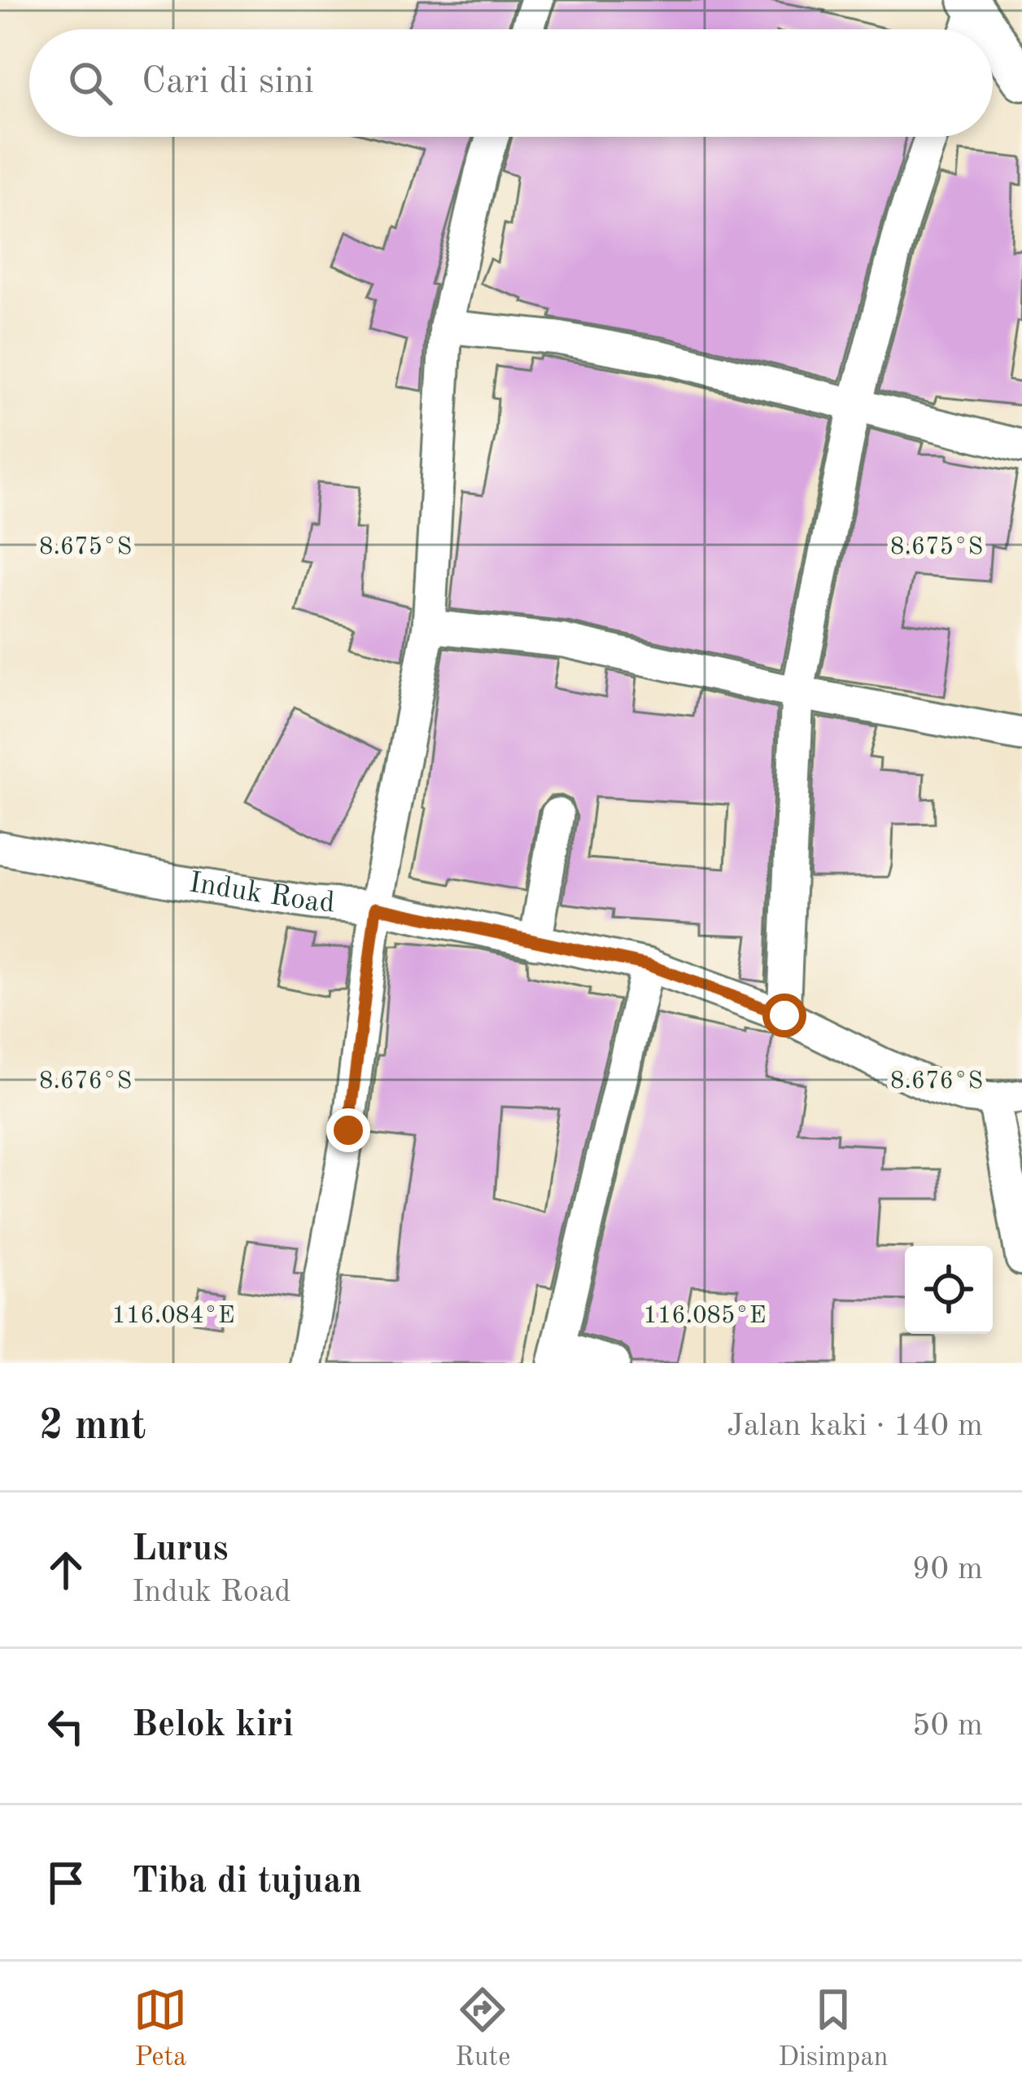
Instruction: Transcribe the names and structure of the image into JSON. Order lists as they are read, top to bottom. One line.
{"streets":{"street":["Induk Road"]},"page":{"search":"Cari di sini","heading":["2 mnt","Jalan kaki · 140 m"],"list":[["Lurus","Induk Road","90 m"],["Belok kiri","50 m"],"Tiba di tujuan"],"nav":["Peta","Rute","Disimpan"]},"coordinates":["8.675°S","8.676°S","116.084°E","116.085°E"]}
